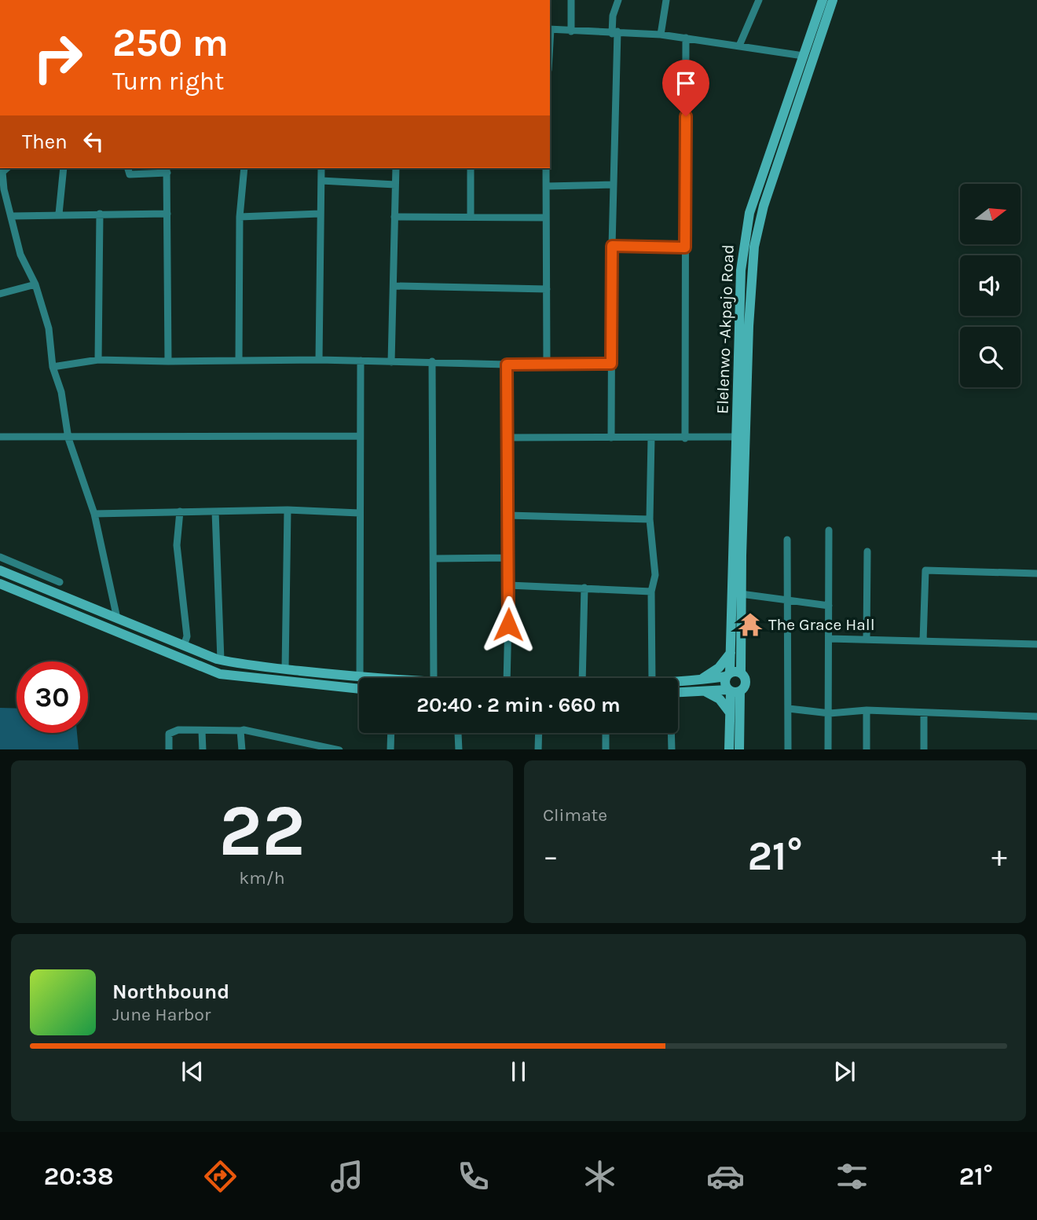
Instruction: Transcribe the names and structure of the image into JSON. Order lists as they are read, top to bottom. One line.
{"streets":{"main road":["Elelenwo -Akpajo Road"]},"places":{"temple":["The Grace Hall"]},"north":"right","page":{"turn":["250 m","Turn right"],"then":"Then","limit":"30","trip":"20:40 · 2 min · 660 m","tile":[["22","km/h"],"Climate"],"heat":["−","21°","+"],"song":["Northbound","June Harbor"],"tabs":["20:38","21°"]}}
